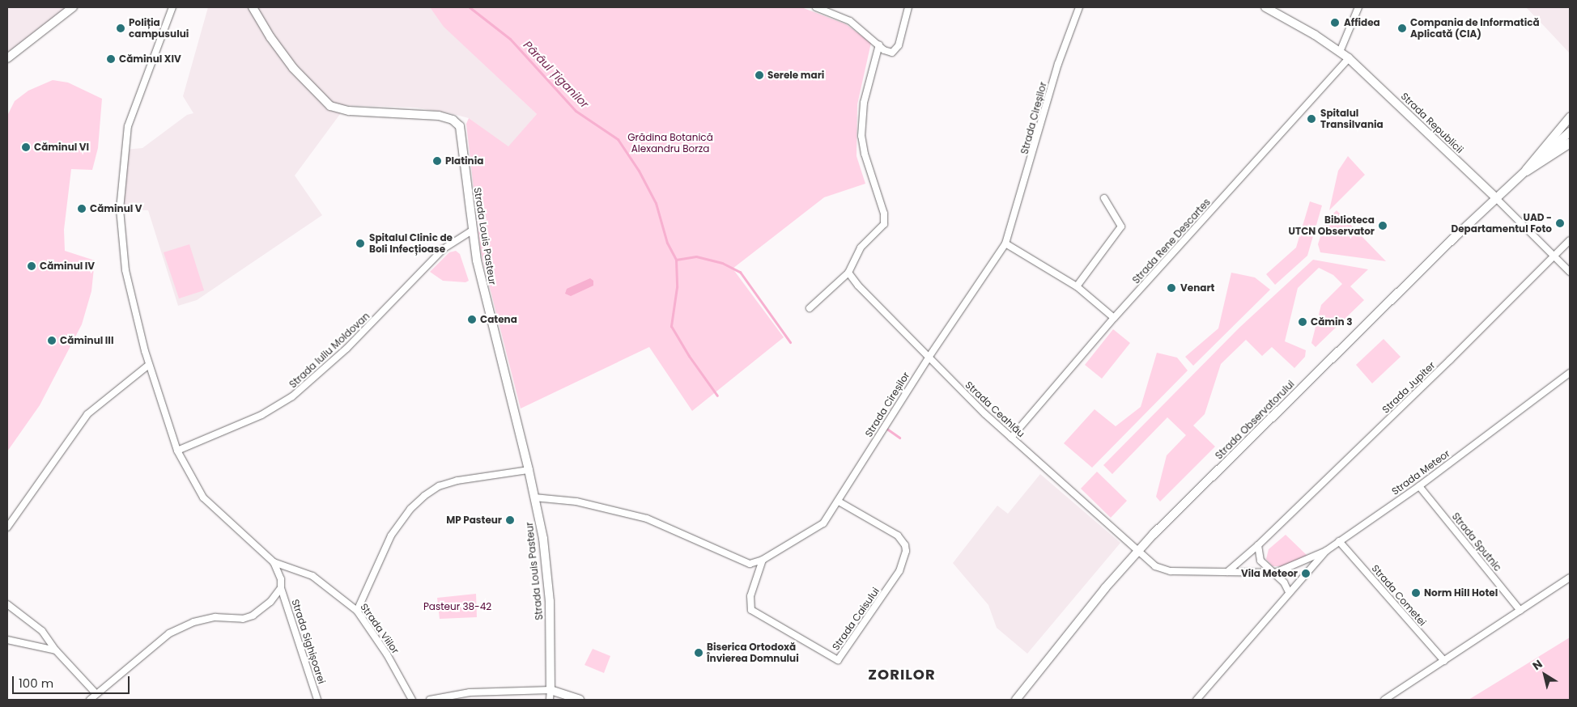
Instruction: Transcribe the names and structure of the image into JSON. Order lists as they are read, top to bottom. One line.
{"streets":{"street":["Strada Cireșilor","Strada Republicii","Strada Louis Pasteur","Strada Rene Descartes","Strada Iuliu Moldovan","Strada Jupiter","Strada Ceahlău","Strada Observatorului","Strada Meteor","Strada Sputnic","Strada Cometei","Strada Caisului","Strada Viilor","Strada Sighișoarei"]},"crossings":[["Strada Cireșilor","Strada Louis Pasteur"],["Strada Cireșilor","Strada Ceahlău"],["Strada Cireșilor","Strada Caisului"],["Strada Republicii","Strada Rene Descartes"],["Strada Republicii","Strada Jupiter"],["Strada Republicii","Strada Observatorului"],["Strada Louis Pasteur","Strada Iuliu Moldovan"],["Strada Rene Descartes","Strada Ceahlău"],["Strada Ceahlău","Strada Observatorului"],["Strada Meteor","Strada Sputnic"],["Strada Meteor","Strada Cometei"],["Strada Viilor","Strada Sighișoarei"]],"districts":["ZORILOR"],"water":["Pârâul Țiganilor"],"parks":["Grădina Botanică Alexandru Borza","Pasteur 38-42"],"places":["Affidea","Poliția campusului","Compania de Informatică Aplicată (CIA)","Căminul XIV","Serele mari","Spitalul Transilvania","Căminul VI","Platinia","Căminul V","UAD - Departamentul Foto","Biblioteca UTCN Observator","Spitalul Clinic de Boli Infecțioase","Căminul IV","Venart","Catena","Cămin 3","Căminul III","MP Pasteur","Vila Meteor","Norm Hill Hotel","Biserica Ortodoxă Învierea Domnului"],"scale_bar":"100 m","north":"top left"}
